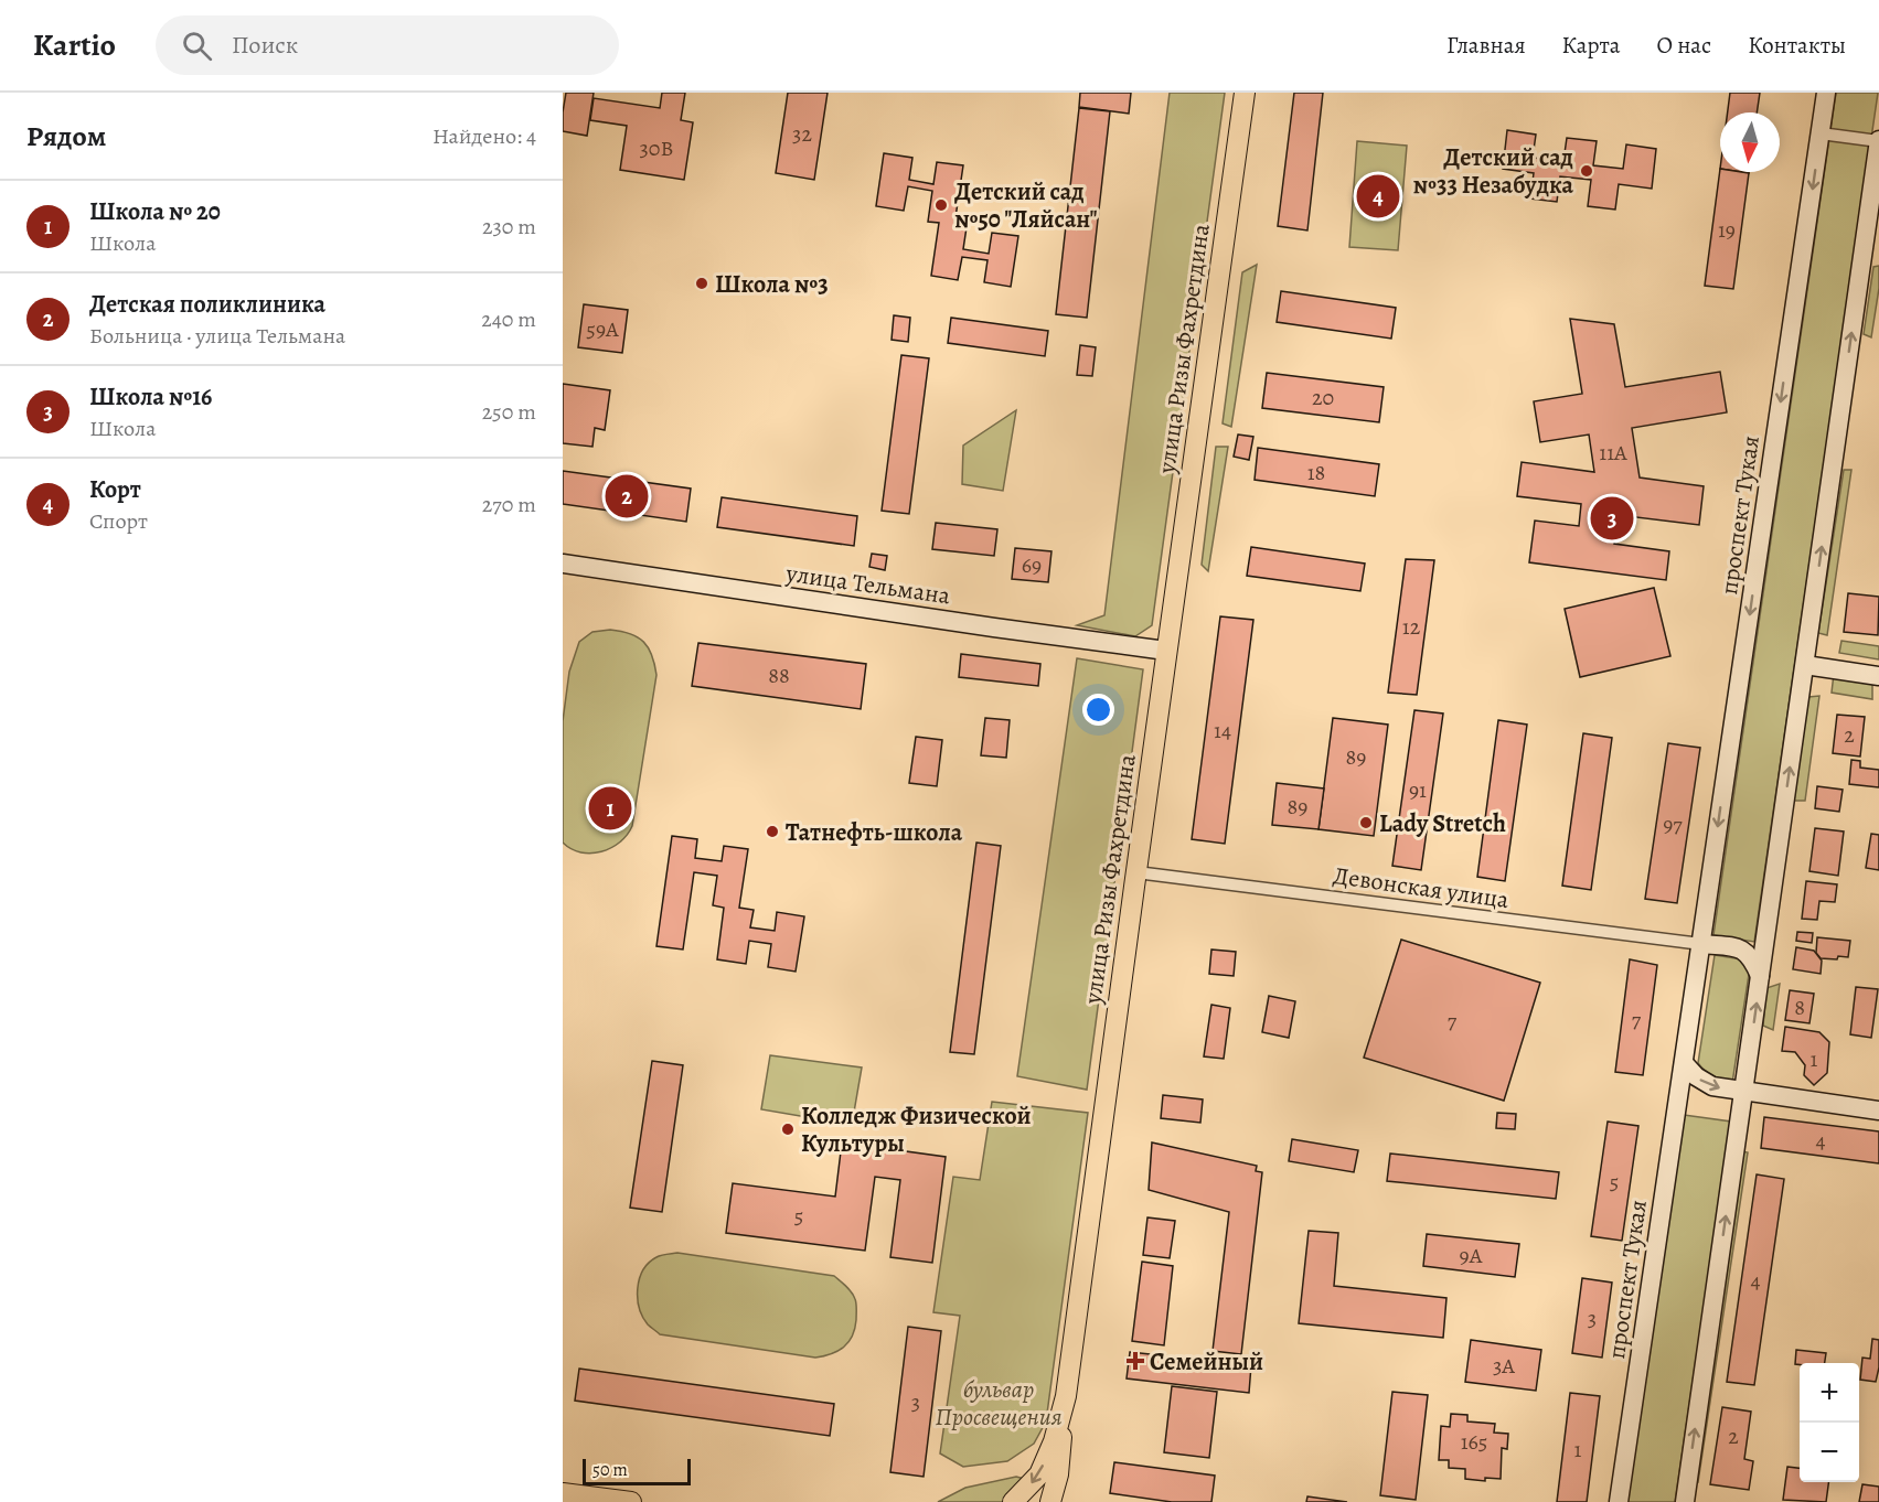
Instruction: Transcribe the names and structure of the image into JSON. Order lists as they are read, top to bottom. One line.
{"streets":{"main road":["улица Ризы Фахретдина","проспект Тукая","улица Тельмана"],"street":["Девонская улица"]},"crossings":[["улица Ризы Фахретдина","улица Тельмана"],["улица Ризы Фахретдина","Девонская улица"],["проспект Тукая","Девонская улица"]],"parks":["бульвар Просвещения"],"places":{"other":["Детский сад №33 Незабудка","Детский сад №50 \"Ляйсан\"","Школа №3","Lady Stretch","Татнефть-школа","Колледж Физической Культуры"],"health":["Семейный"]},"house_numbers":["32","30В","19","59А","20","11А","18","69","12","88","14","2","89","91","89","97","8","7","7","1","4","5","5","9А","4","3","3А","3","2","165","1"],"scale_bar":"50 m","north":"bottom","page":{"header":"Kartio","search":"Поиск","nav":["Главная","Карта","О нас","Контакты"],"heading":["Рядом","Найдено: 4"],"pins":["4","2","3","1"],"list":[{"mark":"1","name":"Школа № 20","note":"Школа","value":"230 m"},{"mark":"2","name":"Детская поликлиника","note":"Больница · улица Тельмана","value":"240 m"},{"mark":"3","name":"Школа №16","note":"Школа","value":"250 m"},{"mark":"4","name":"Корт","note":"Спорт","value":"270 m"}],"map_buttons":["+","−"],"scale":"50 m"}}
